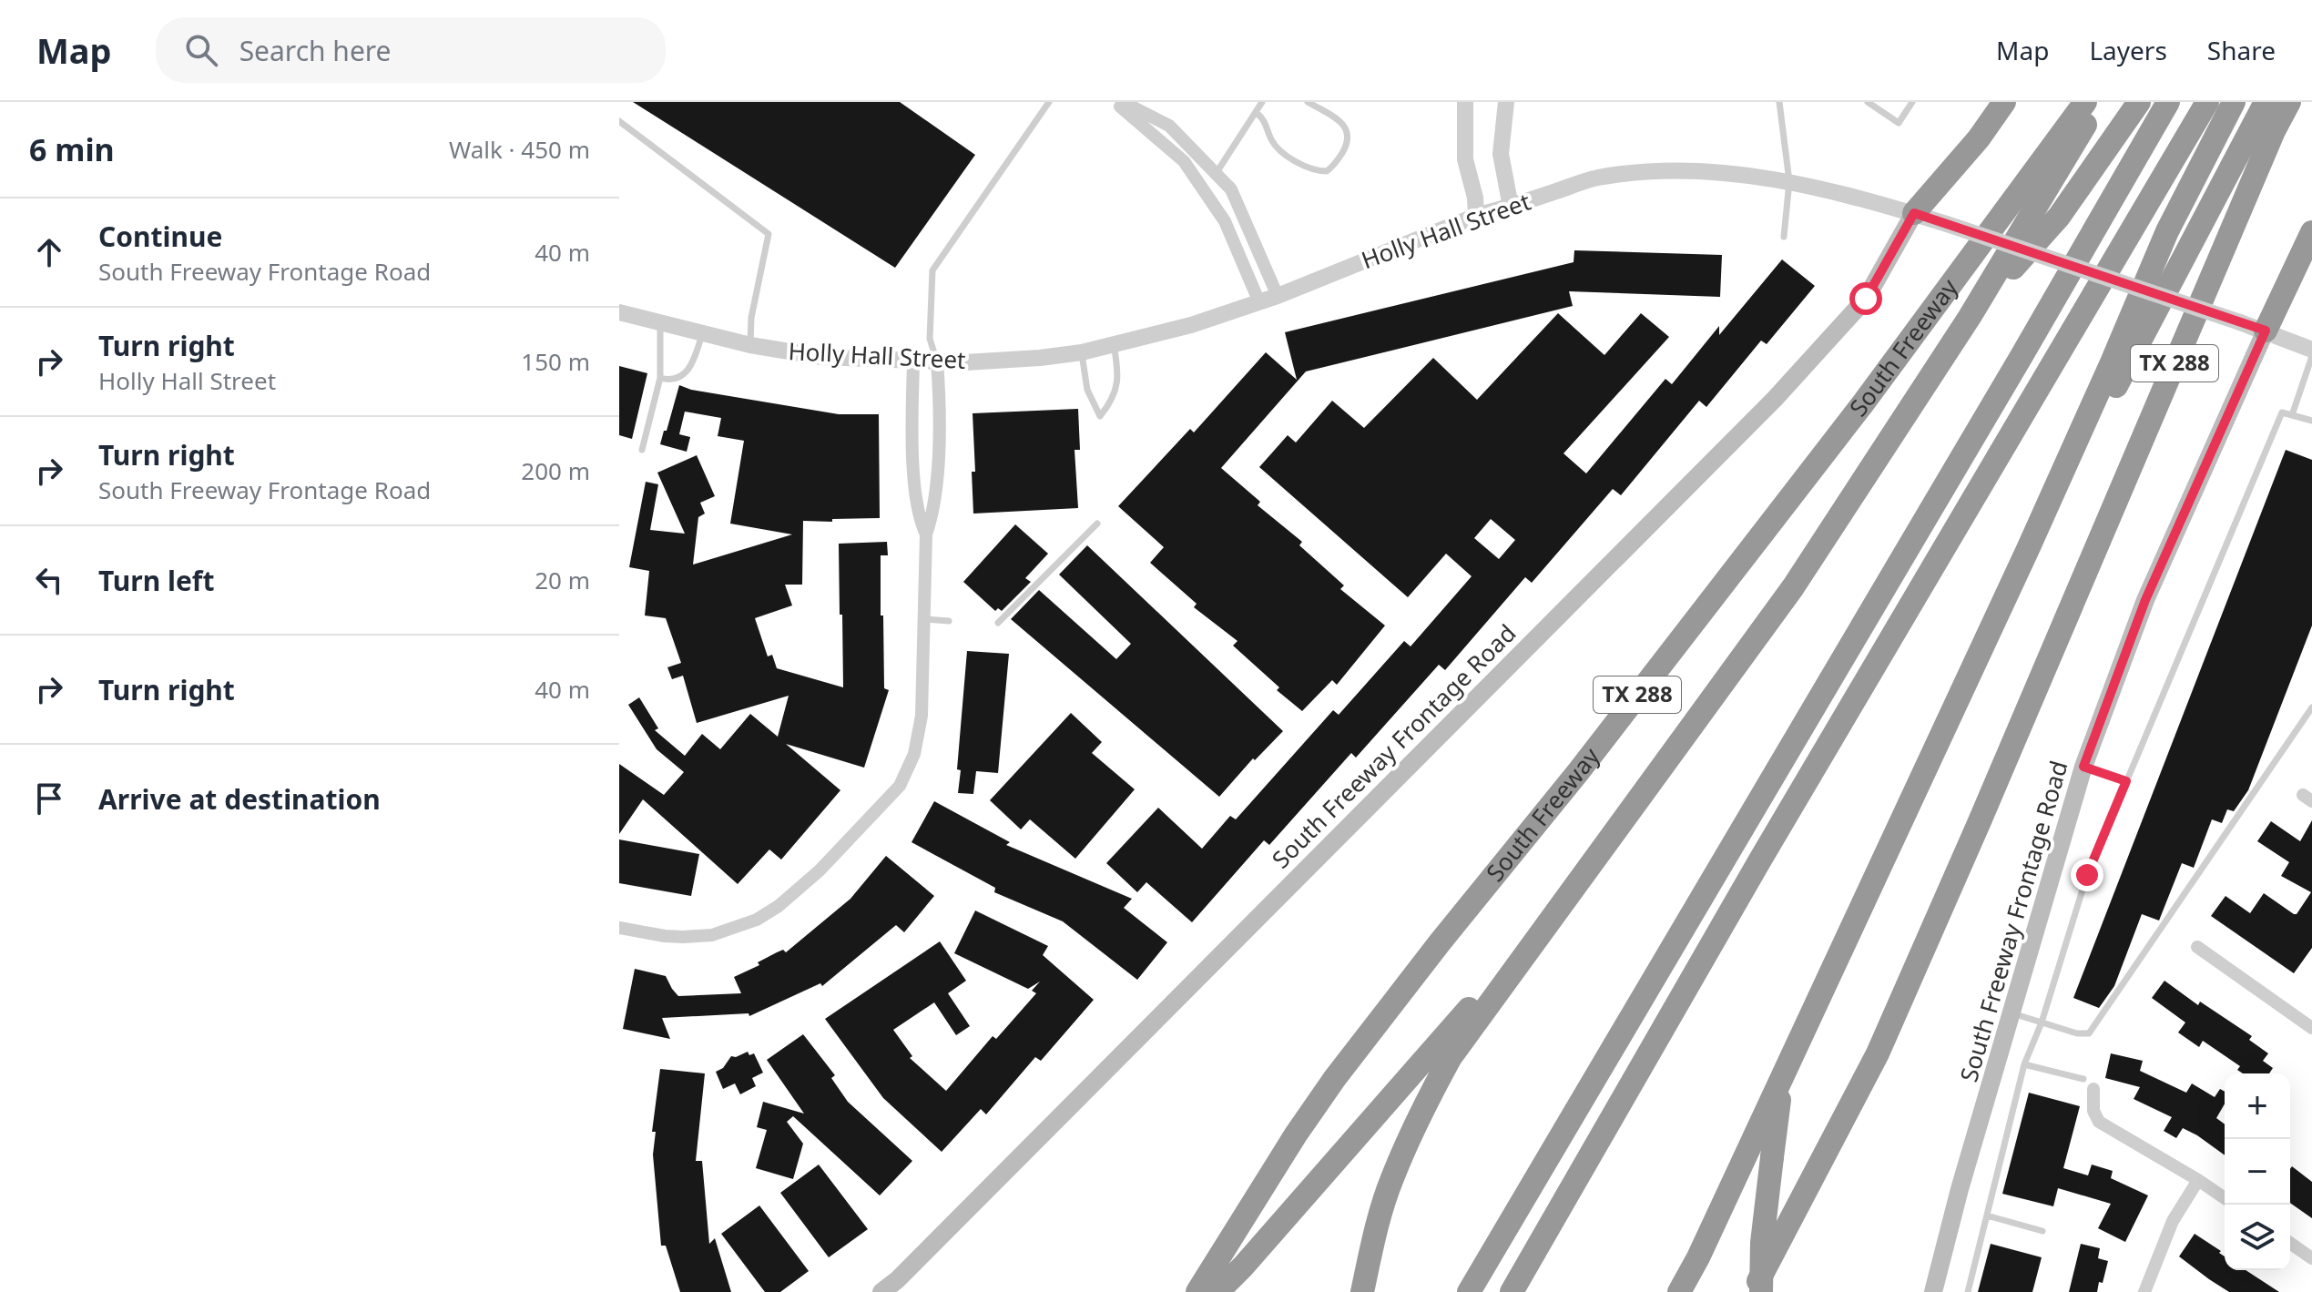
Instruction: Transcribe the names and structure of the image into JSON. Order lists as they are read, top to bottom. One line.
{"streets":{"highway":["South Freeway","TX 288"],"main road":["South Freeway Frontage Road"],"street":["Holly Hall Street"]},"crossings":[["Holly Hall Street","South Freeway Frontage Road"]],"page":{"header":"Map","search":"Search here","nav":["Map","Layers","Share"],"heading":["6 min","Walk · 450 m"],"list":[["Continue","South Freeway Frontage Road","40 m"],["Turn right","Holly Hall Street","150 m"],["Turn right","South Freeway Frontage Road","200 m"],["Turn left","20 m"],["Turn right","40 m"],"Arrive at destination"],"map_buttons":["+","−"]}}
